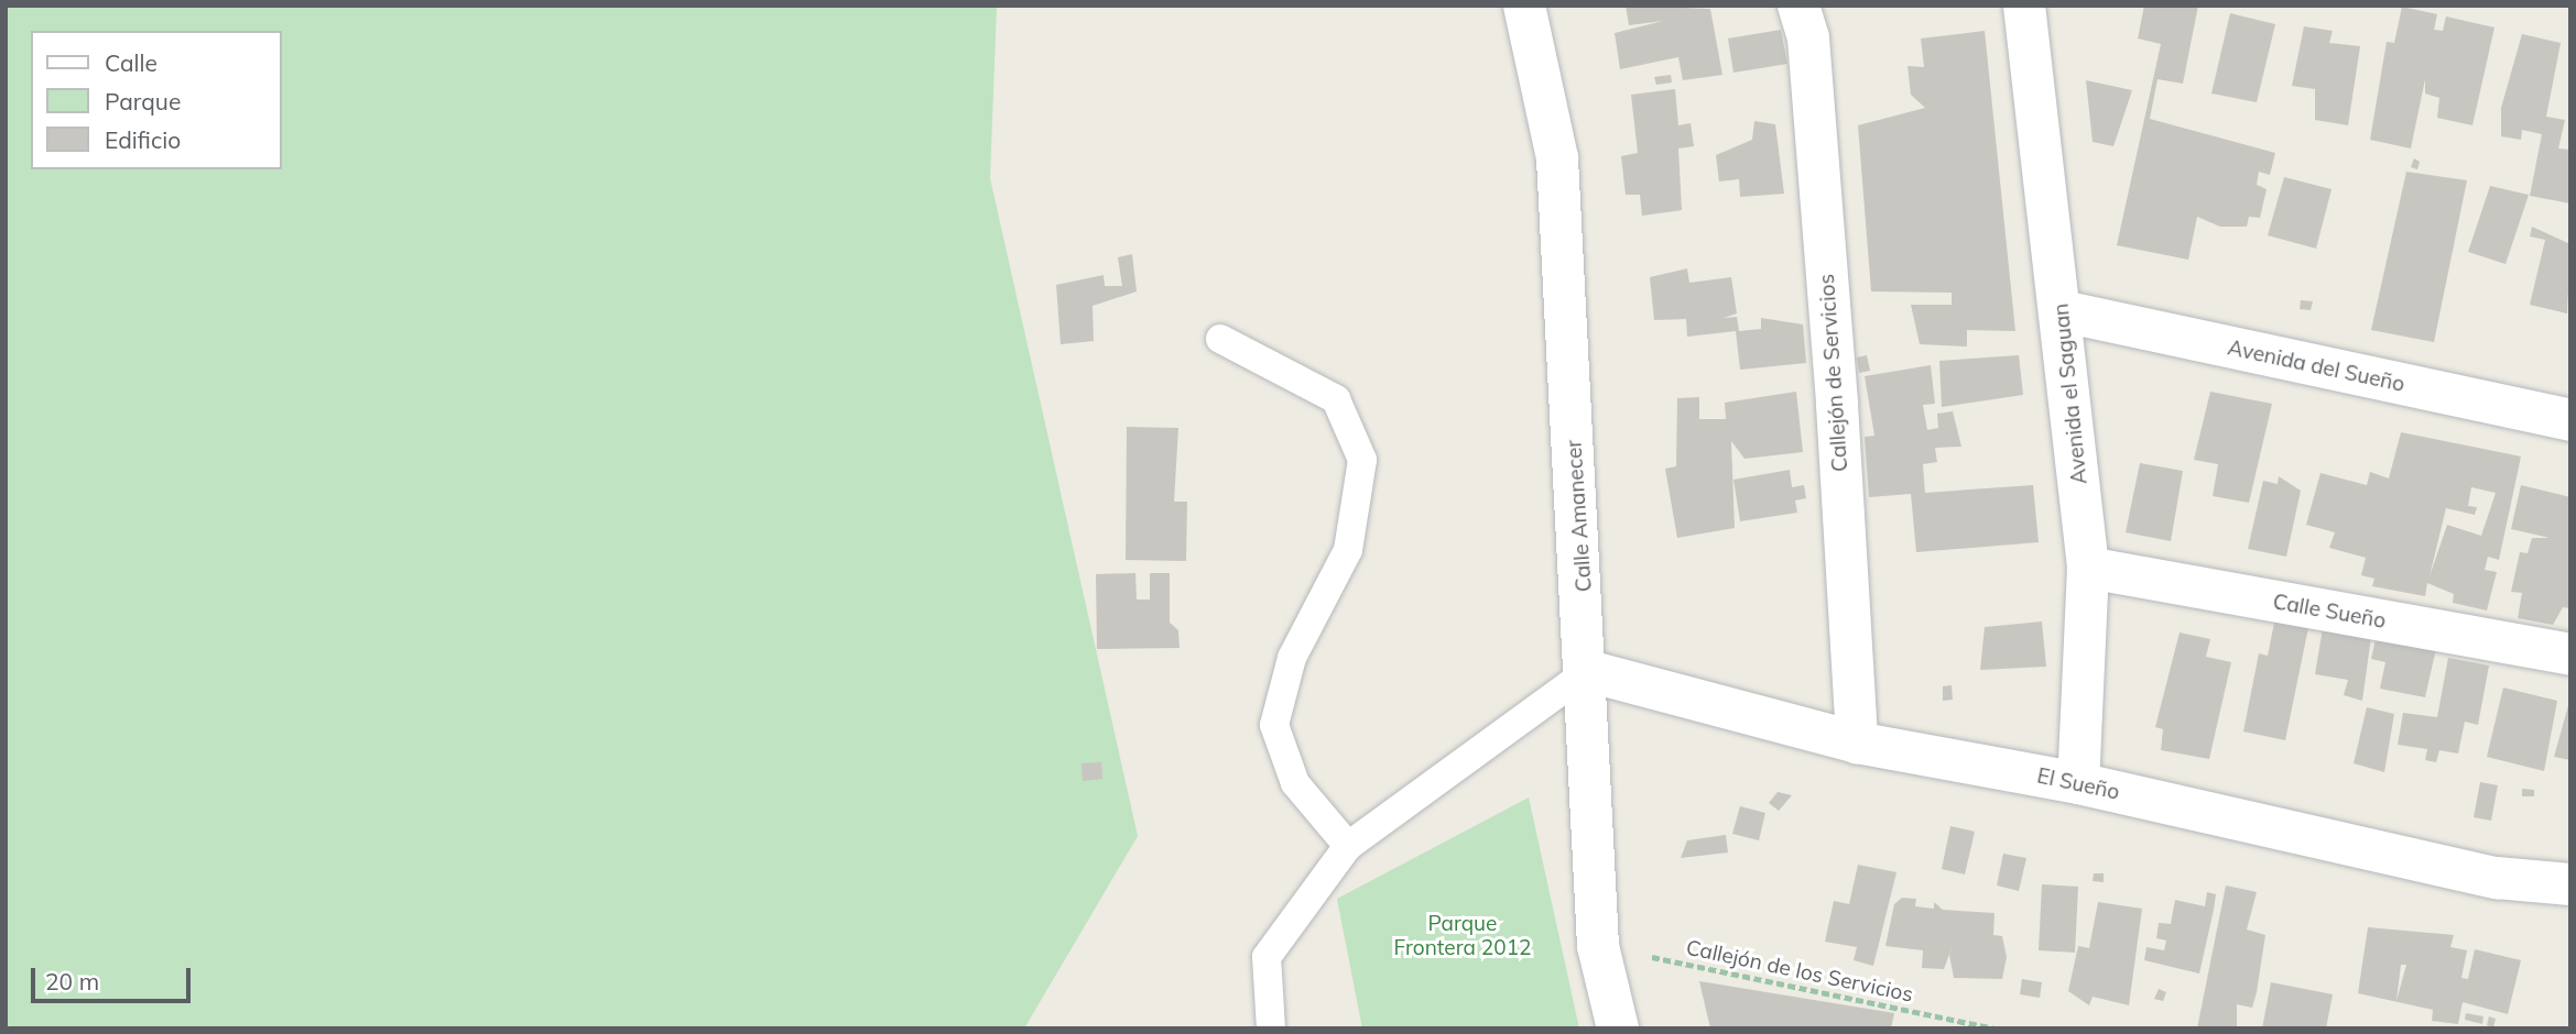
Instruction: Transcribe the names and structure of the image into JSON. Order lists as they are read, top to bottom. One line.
{"streets":{"street":["Avenida del Sueño","Callejón de Servicios","Avenida el Saguan","Calle Amanecer","Calle Sueño","El Sueño"],"path":["Callejón de los Servicios"]},"crossings":[["Avenida del Sueño","Avenida el Saguan"],["Callejón de Servicios","El Sueño"],["Avenida el Saguan","Calle Sueño"],["Avenida el Saguan","El Sueño"],["Calle Amanecer","El Sueño"],["Calle Amanecer","Callejón de los Servicios"]],"parks":["Parque Frontera 2012"],"legend":["Calle","Parque","Edificio"],"scale_bar":"20 m"}
